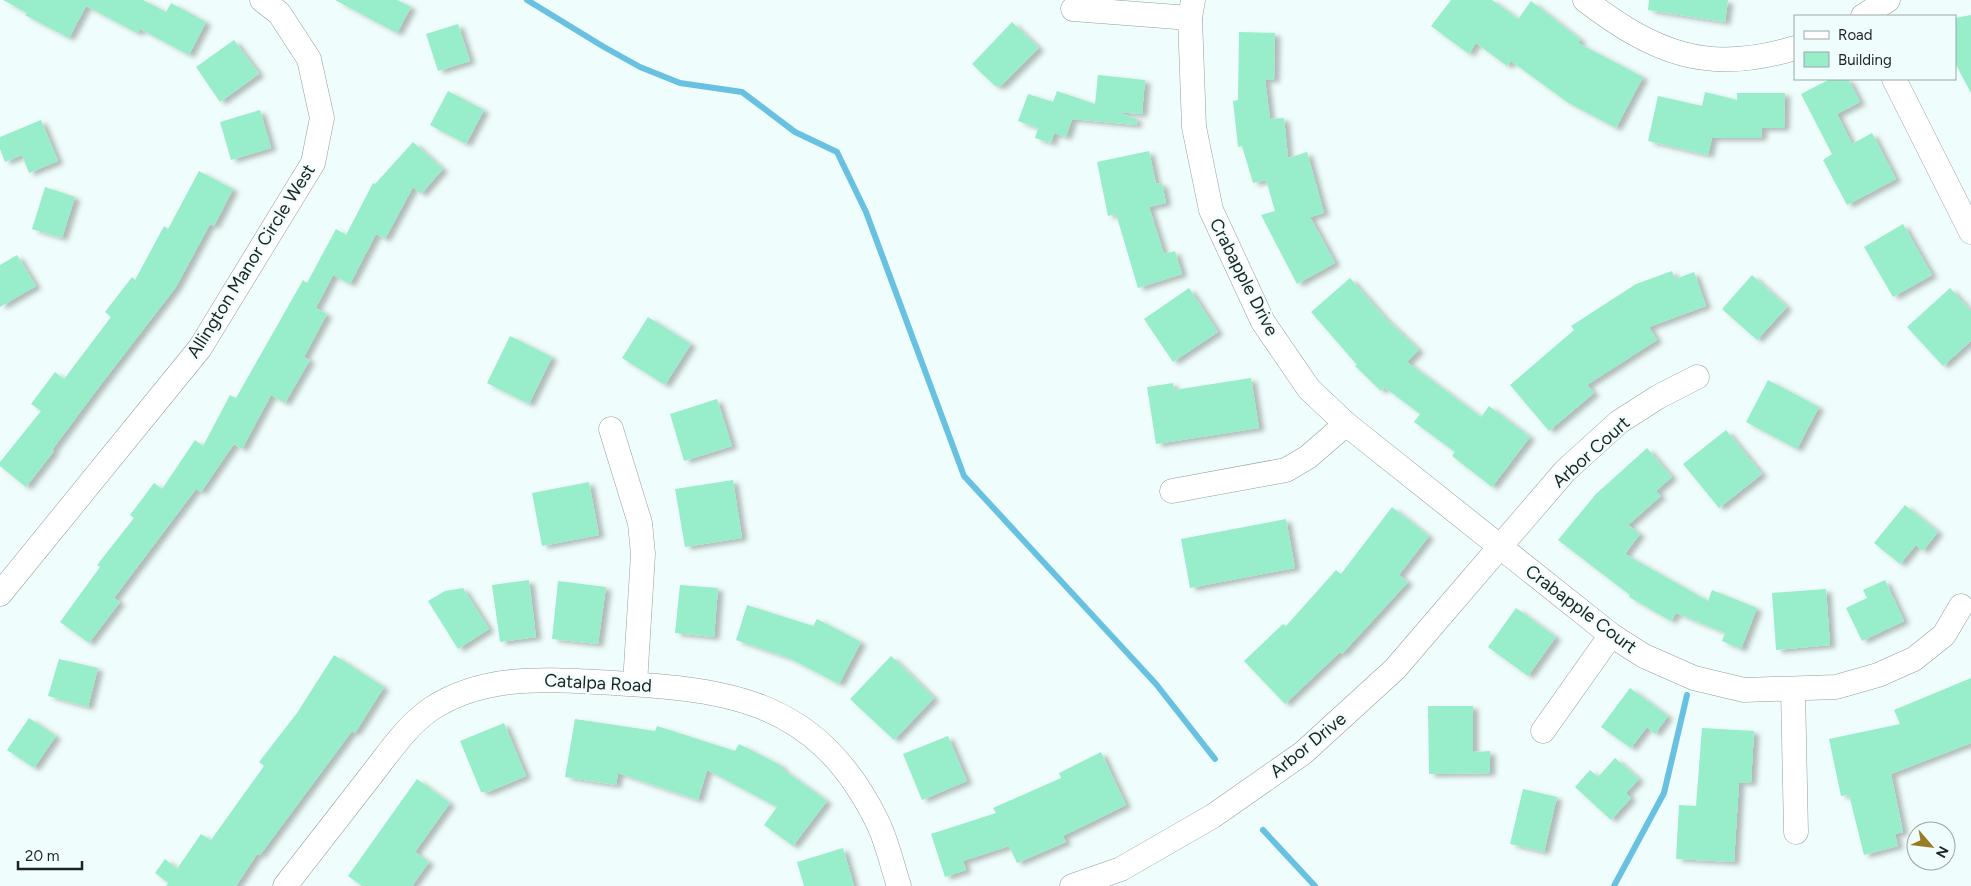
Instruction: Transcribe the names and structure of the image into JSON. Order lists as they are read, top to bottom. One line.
{"streets":{"street":["Allington Manor Circle West","Crabapple Drive","Arbor Court","Crabapple Court","Catalpa Road","Arbor Drive"]},"crossings":[["Crabapple Drive","Arbor Court"],["Crabapple Drive","Crabapple Court"],["Crabapple Drive","Arbor Drive"],["Arbor Court","Crabapple Court"],["Arbor Court","Arbor Drive"],["Crabapple Court","Arbor Drive"]],"legend":["Road","Building"],"scale_bar":"20 m","north":"bottom right"}
